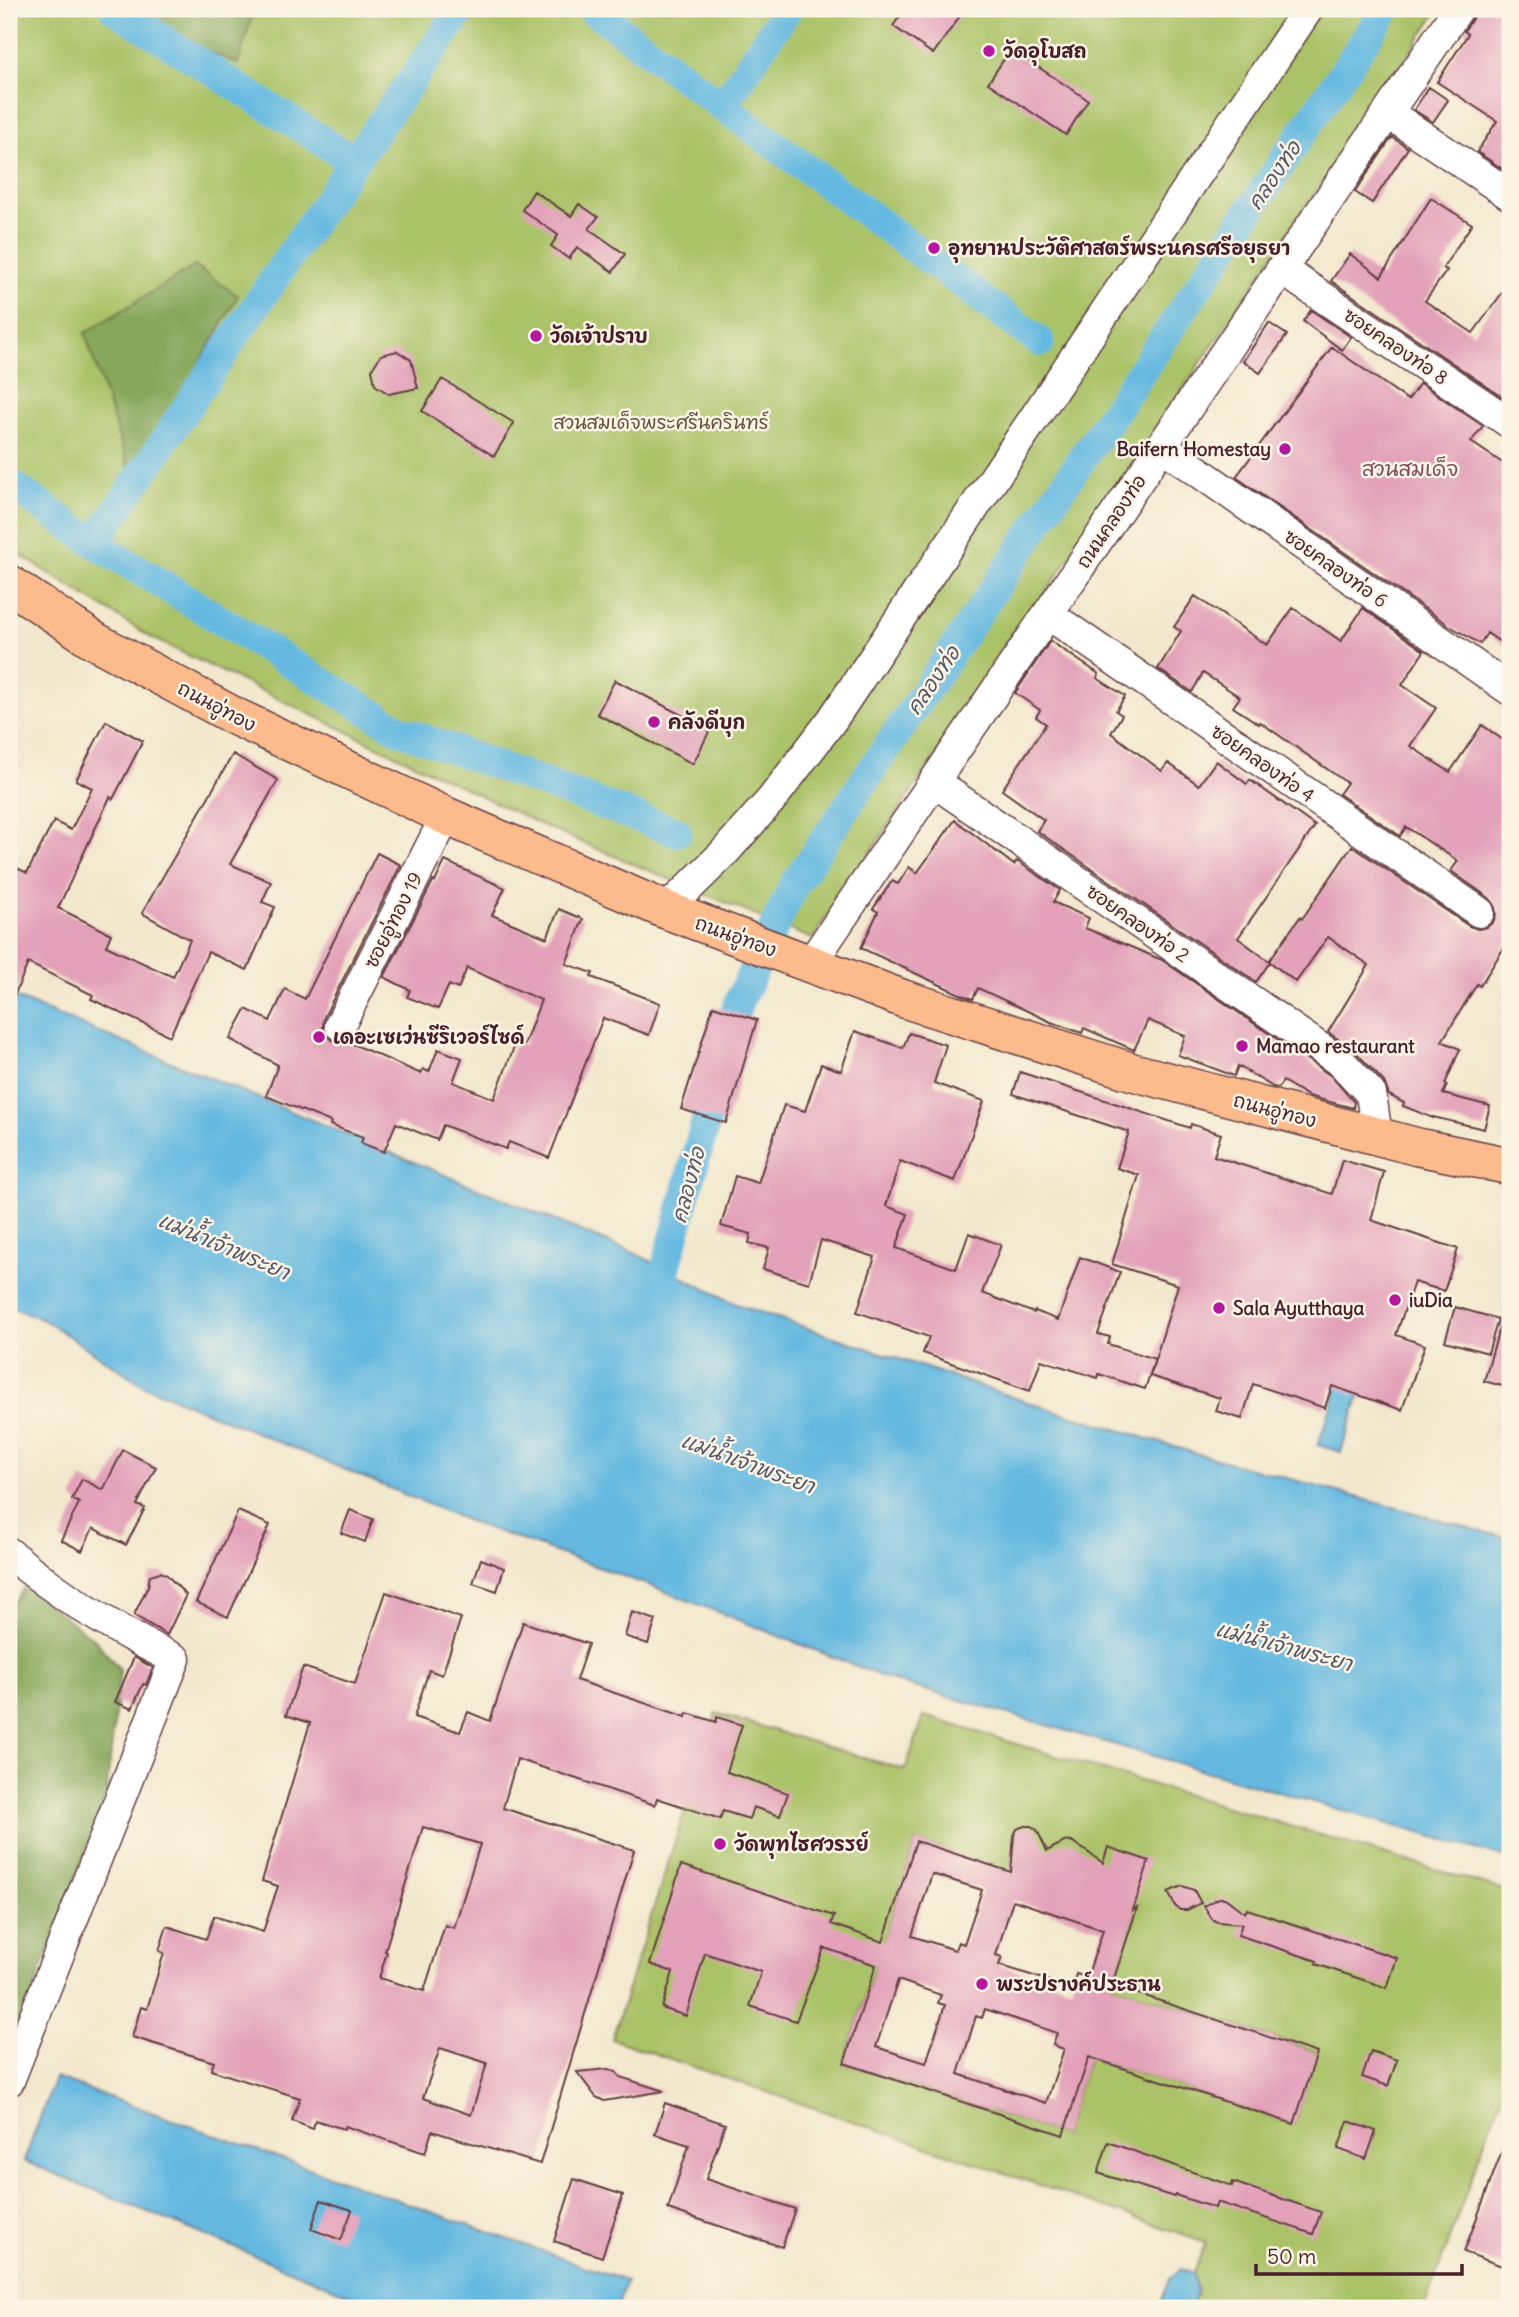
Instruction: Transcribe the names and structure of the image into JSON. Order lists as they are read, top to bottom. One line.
{"streets":{"main road":["ถนนอู่ทอง"],"street":["ซอยคลองท่อ 8","ถนนคลองท่อ","ซอยคลองท่อ 6","ซอยคลองท่อ 4","ซอยอู่ทอง 19","ซอยคลองท่อ 2"]},"crossings":[["ซอยคลองท่อ 8","ถนนคลองท่อ"],["ถนนคลองท่อ","ซอยคลองท่อ 6"],["ถนนคลองท่อ","ถนนอู่ทอง"],["ถนนคลองท่อ","ซอยคลองท่อ 4"],["ถนนคลองท่อ","ซอยคลองท่อ 2"],["ถนนอู่ทอง","ซอยอู่ทอง 19"],["ถนนอู่ทอง","ซอยคลองท่อ 2"]],"districts":["สวนสมเด็จ"],"water":["คลองท่อ","แม่น้ำเจ้าพระยา"],"parks":["สวนสมเด็จพระศรีนครินทร์"],"places":["วัดอุโบสถ","อุทยานประวัติศาสตร์พระนครศรีอยุธยา","วัดเจ้าปราบ","Baifern Homestay","คลังดีบุก","เดอะเซเว่นซีริเวอร์ไซด์","Mamao restaurant","iuDia","Sala Ayutthaya","วัดพุทไธศวรรย์","พระปรางค์ประธาน"],"scale_bar":"50 m"}
